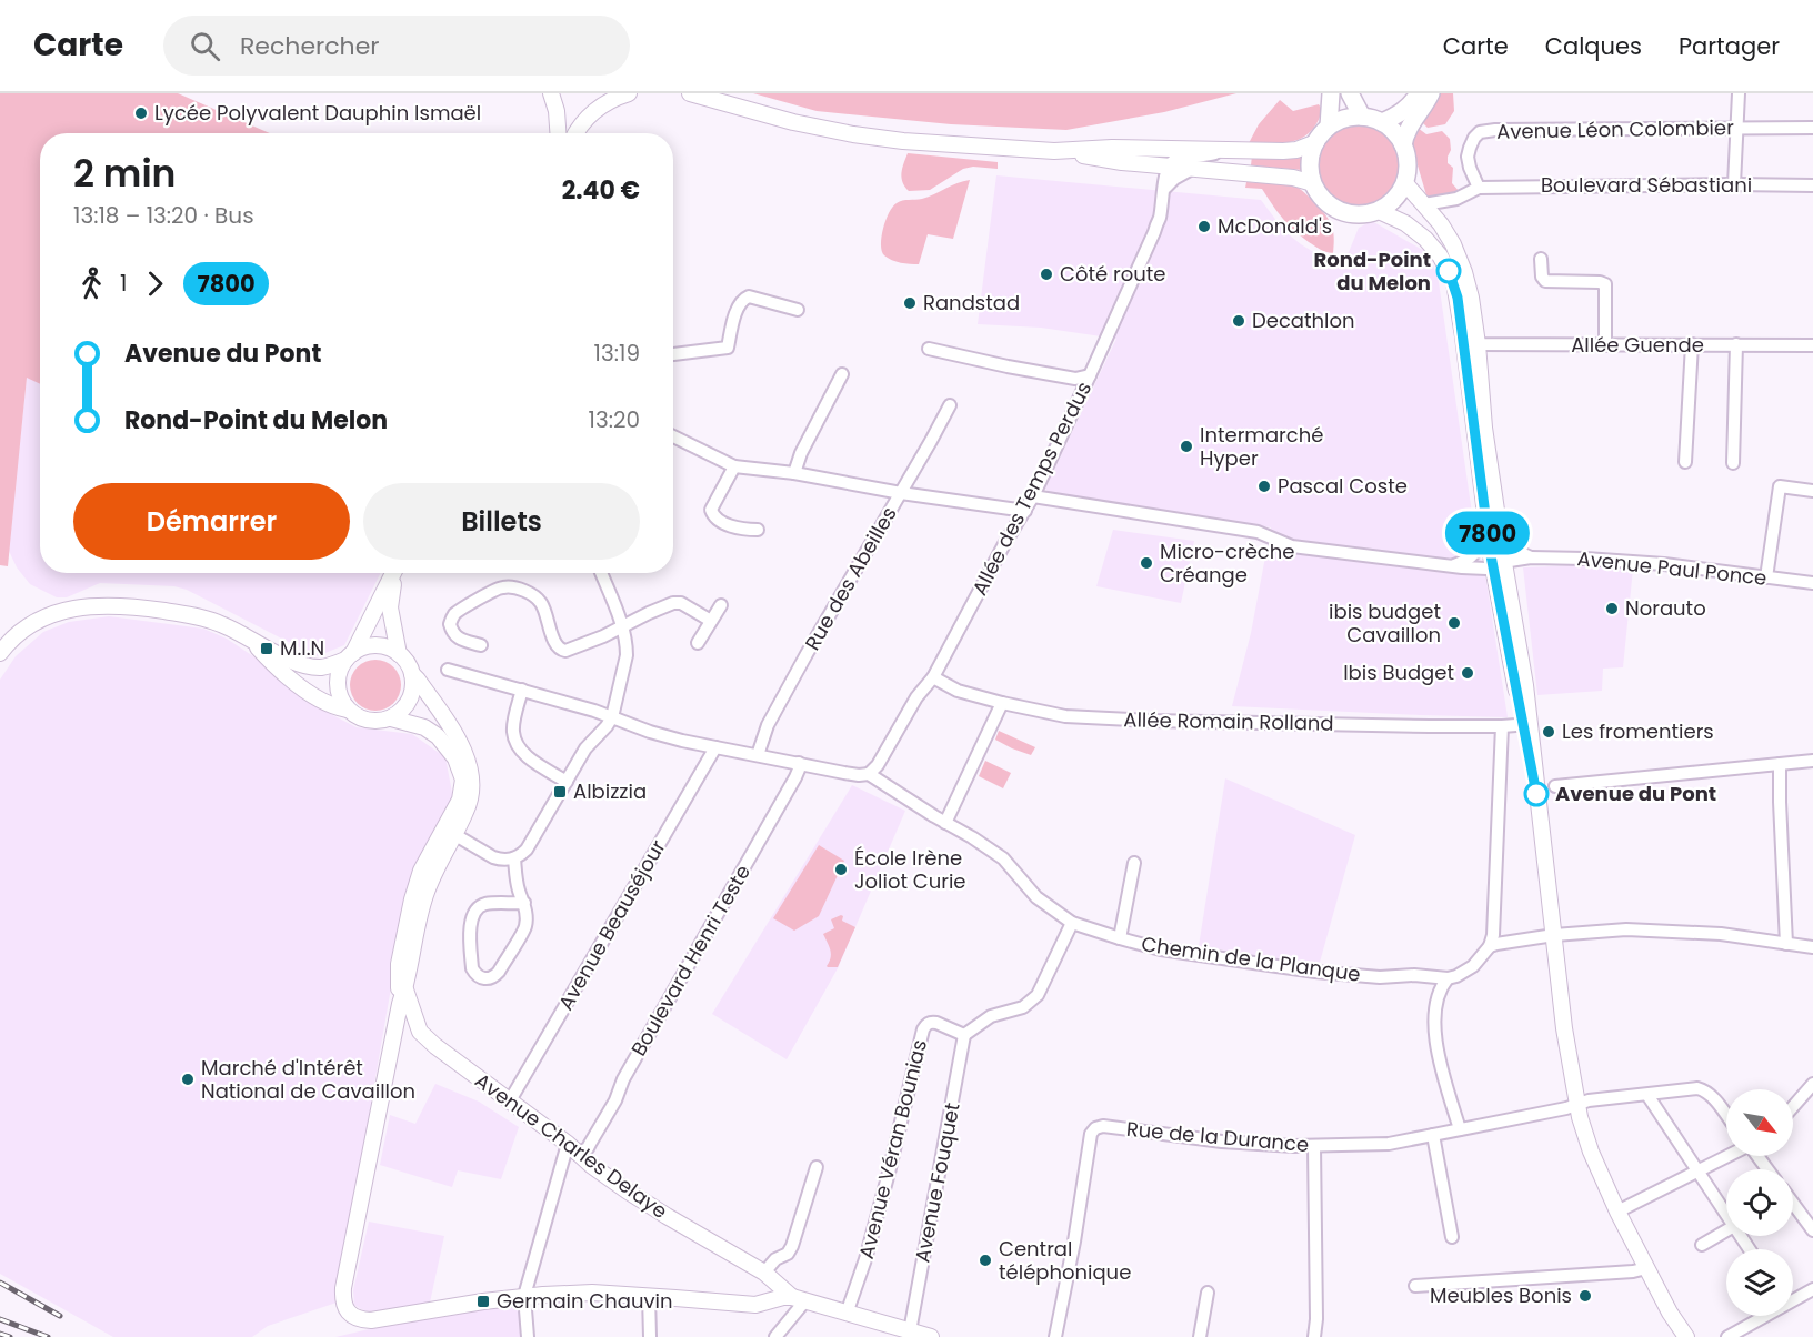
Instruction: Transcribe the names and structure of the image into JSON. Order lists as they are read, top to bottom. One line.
{"streets":{"street":["Avenue Léon Colombier","Boulevard Sébastiani","Allée Guende","Allée des Temps Perdus","Avenue Paul Ponce","Rue des Abeilles","Allée Romain Rolland","Avenue Beauséjour","Chemin de la Planque","Boulevard Henri Teste","Rue de la Durance","Avenue Charles Delaye","Avenue Véran Bounias","Avenue Fouquet"]},"crossings":[["Avenue Léon Colombier","Boulevard Sébastiani"],["Allée des Temps Perdus","Avenue Paul Ponce"],["Allée des Temps Perdus","Allée Romain Rolland"],["Allée des Temps Perdus","Chemin de la Planque"],["Avenue Beauséjour","Avenue Charles Delaye"],["Boulevard Henri Teste","Avenue Charles Delaye"],["Avenue Véran Bounias","Avenue Fouquet"]],"places":{"other":["Lycée Polyvalent Dauphin Ismaël","McDonald's","Rond-Point du Melon","Côté route","Randstad","Decathlon","Intermarché Hyper","Pascal Coste","Micro-crèche Créange","Norauto","ibis budget Cavaillon","Ibis Budget","Les fromentiers","Avenue du Pont","École Irène Joliot Curie","Marché d'Intérêt National de Cavaillon","Central téléphonique","Meubles Bonis"],"transit":["M.I.N","Albizzia","Germain Chauvin"]},"lines":["bus line 7800"],"north":"bottom right","page":{"header":"Carte","search":"Rechercher","nav":["Carte","Calques","Partager"],"on_map":"7800","heading":["2 min","13:18 – 13:20 · Bus","2.40 €"],"legs":["1","7800"],"list":[{"name":"Avenue du Pont","value":"13:19"},{"name":"Rond-Point du Melon","value":"13:20"}],"buttons":["Démarrer","Billets"]}}
